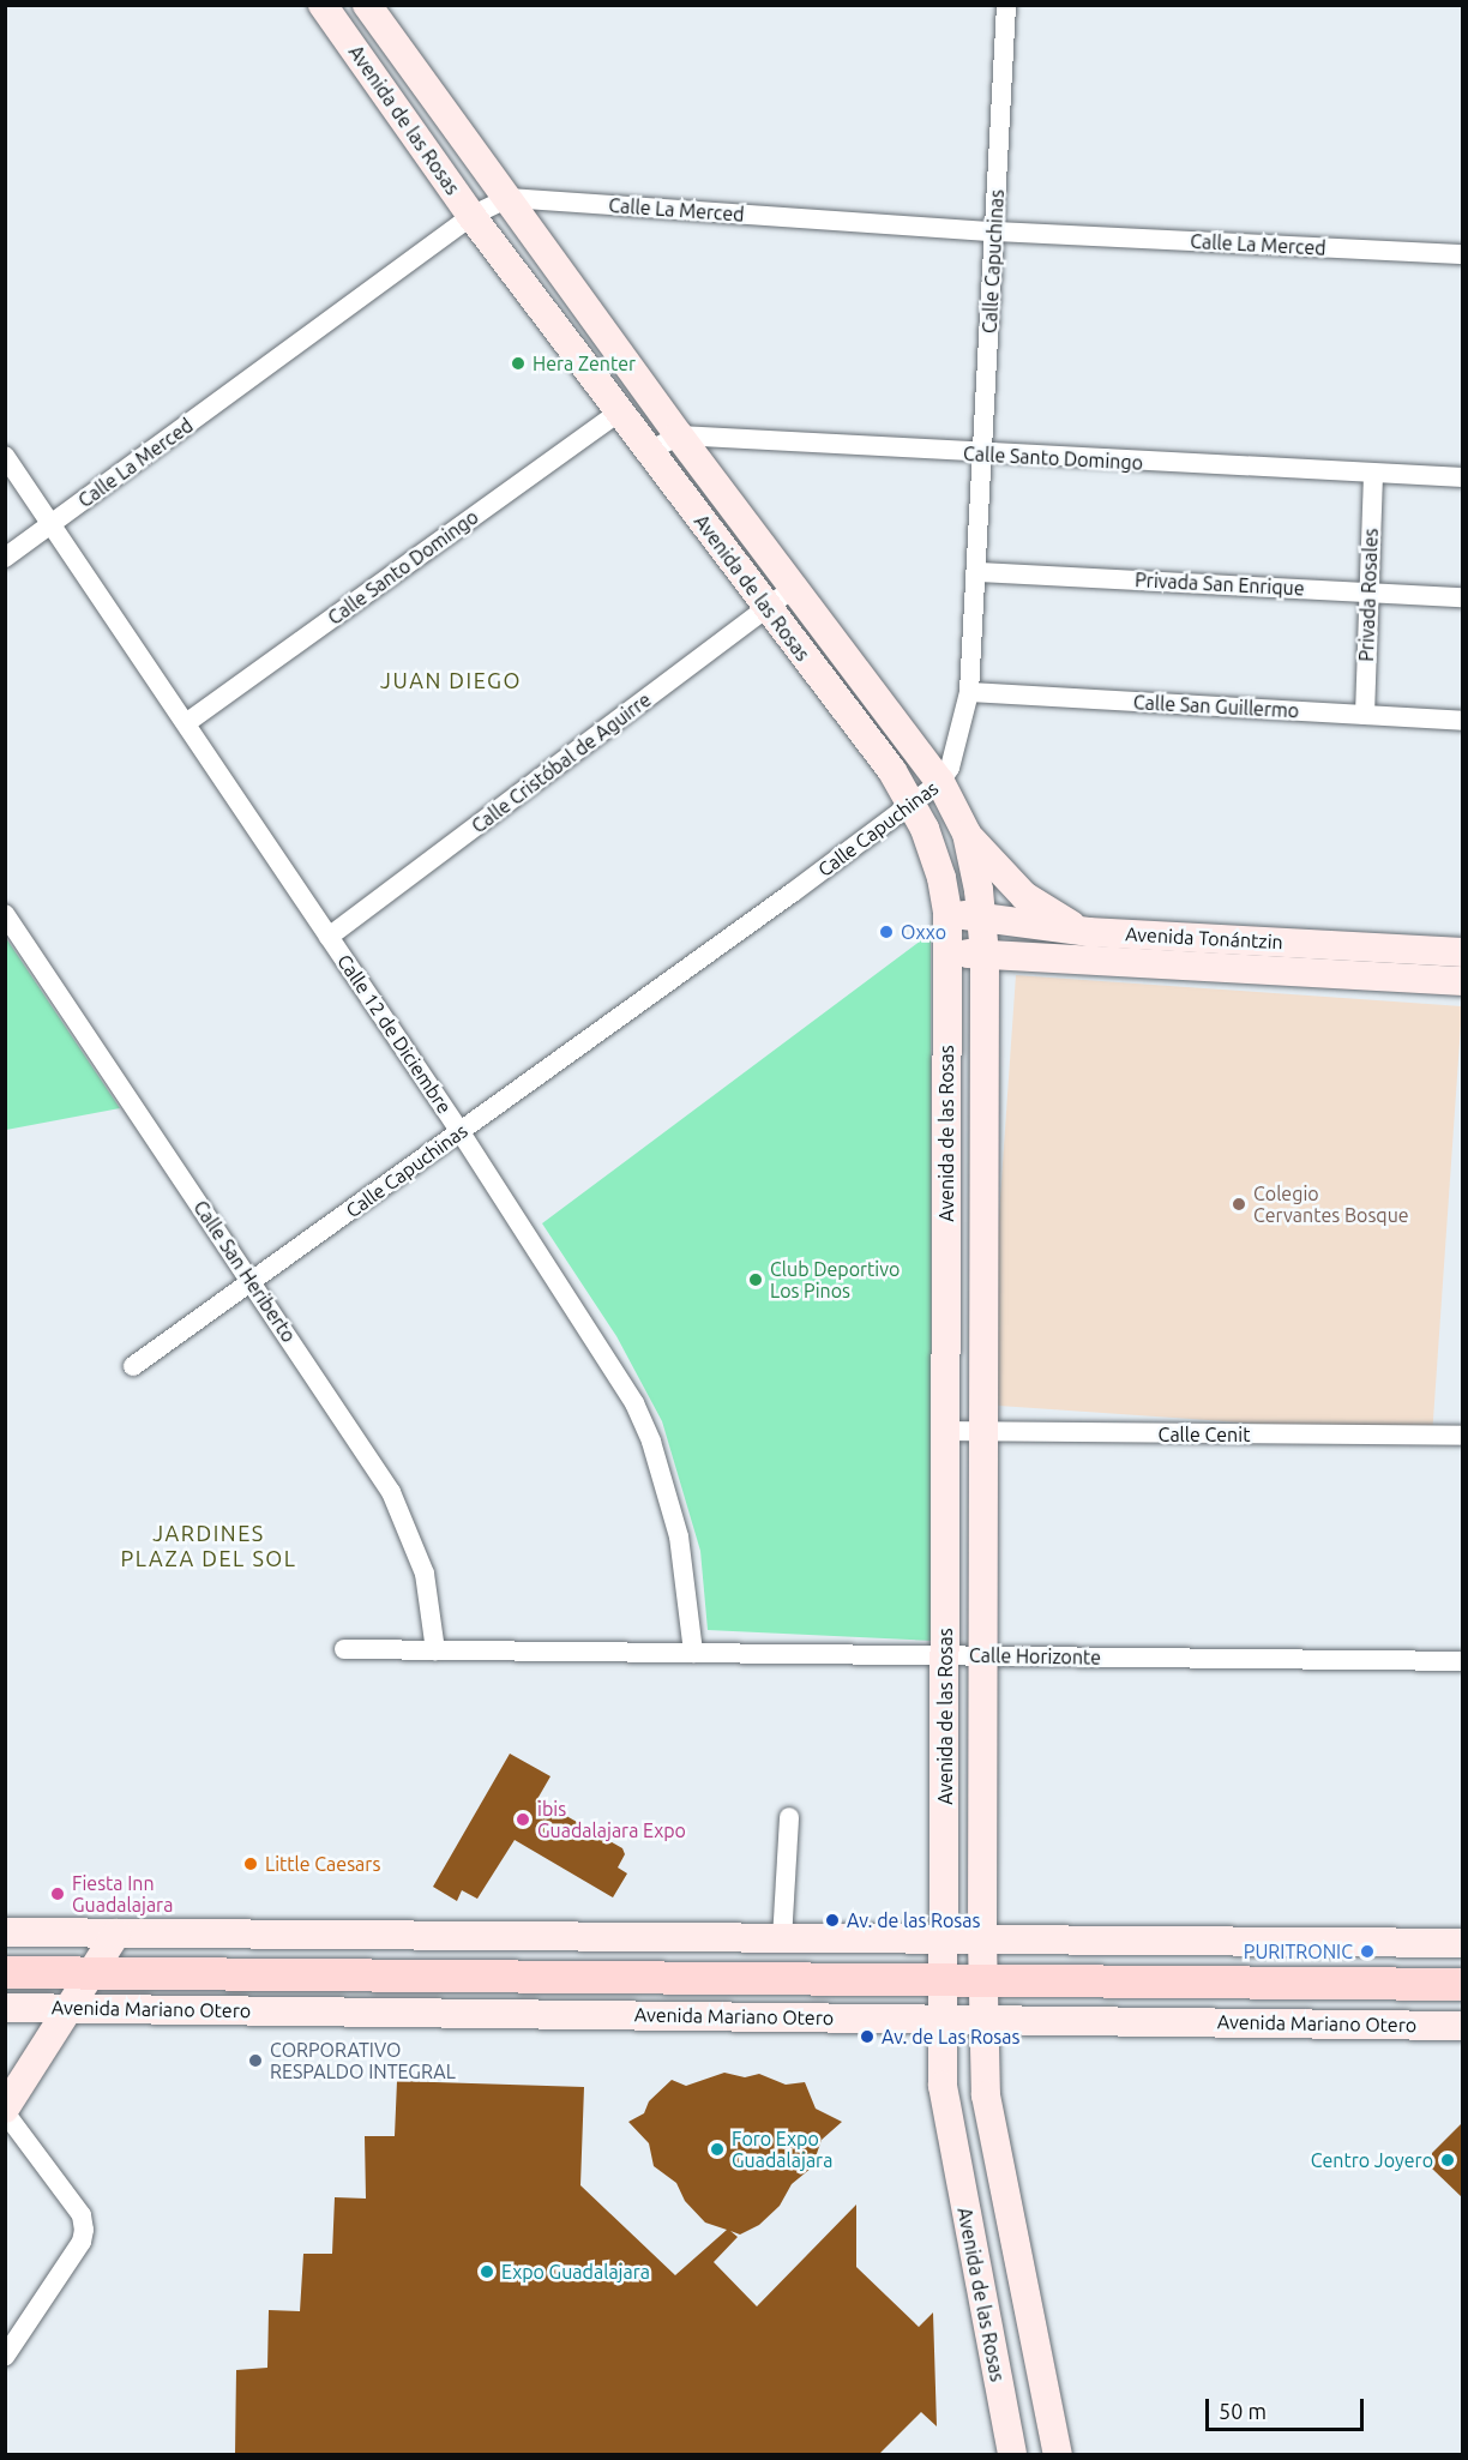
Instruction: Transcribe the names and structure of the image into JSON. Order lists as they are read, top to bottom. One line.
{"streets":{"main road":["Avenida Mariano Otero"],"street":["Avenida de las Rosas","Calle La Merced","Calle Capuchinas","Calle Santo Domingo","Privada San Enrique","Privada Rosales","Calle San Guillermo","Calle Cristóbal de Aguirre","Avenida Tonántzin","Calle 12 de Diciembre","Calle San Heriberto","Calle Cenit","Calle Horizonte"]},"crossings":[["Avenida de las Rosas","Calle La Merced"],["Avenida de las Rosas","Calle Capuchinas"],["Avenida de las Rosas","Calle Santo Domingo"],["Avenida de las Rosas","Calle Cristóbal de Aguirre"],["Avenida de las Rosas","Avenida Tonántzin"],["Avenida de las Rosas","Calle Cenit"],["Avenida de las Rosas","Calle Horizonte"],["Avenida de las Rosas","Avenida Mariano Otero"],["Calle La Merced","Calle Capuchinas"],["Calle La Merced","Calle 12 de Diciembre"],["Calle Capuchinas","Calle Santo Domingo"],["Calle Capuchinas","Privada San Enrique"],["Calle Capuchinas","Calle San Guillermo"],["Calle Capuchinas","Calle 12 de Diciembre"],["Calle Capuchinas","Calle San Heriberto"],["Calle Santo Domingo","Privada Rosales"],["Calle Santo Domingo","Calle 12 de Diciembre"],["Privada San Enrique","Privada Rosales"],["Privada Rosales","Calle San Guillermo"],["Calle Cristóbal de Aguirre","Calle 12 de Diciembre"],["Calle 12 de Diciembre","Calle Horizonte"],["Calle San Heriberto","Calle Horizonte"]],"districts":["JUAN DIEGO","JARDINES PLAZA DEL SOL"],"places":["Hera Zenter","Oxxo","Colegio Cervantes Bosque","Club Deportivo Los Pinos","ibis Guadalajara Expo","Little Caesars","Fiesta Inn Guadalajara","Av. de las Rosas","PURITRONIC","Av. de Las Rosas","CORPORATIVO RESPALDO INTEGRAL","Foro Expo Guadalajara","Centro Joyero","Expo Guadalajara"],"scale_bar":"50 m"}
